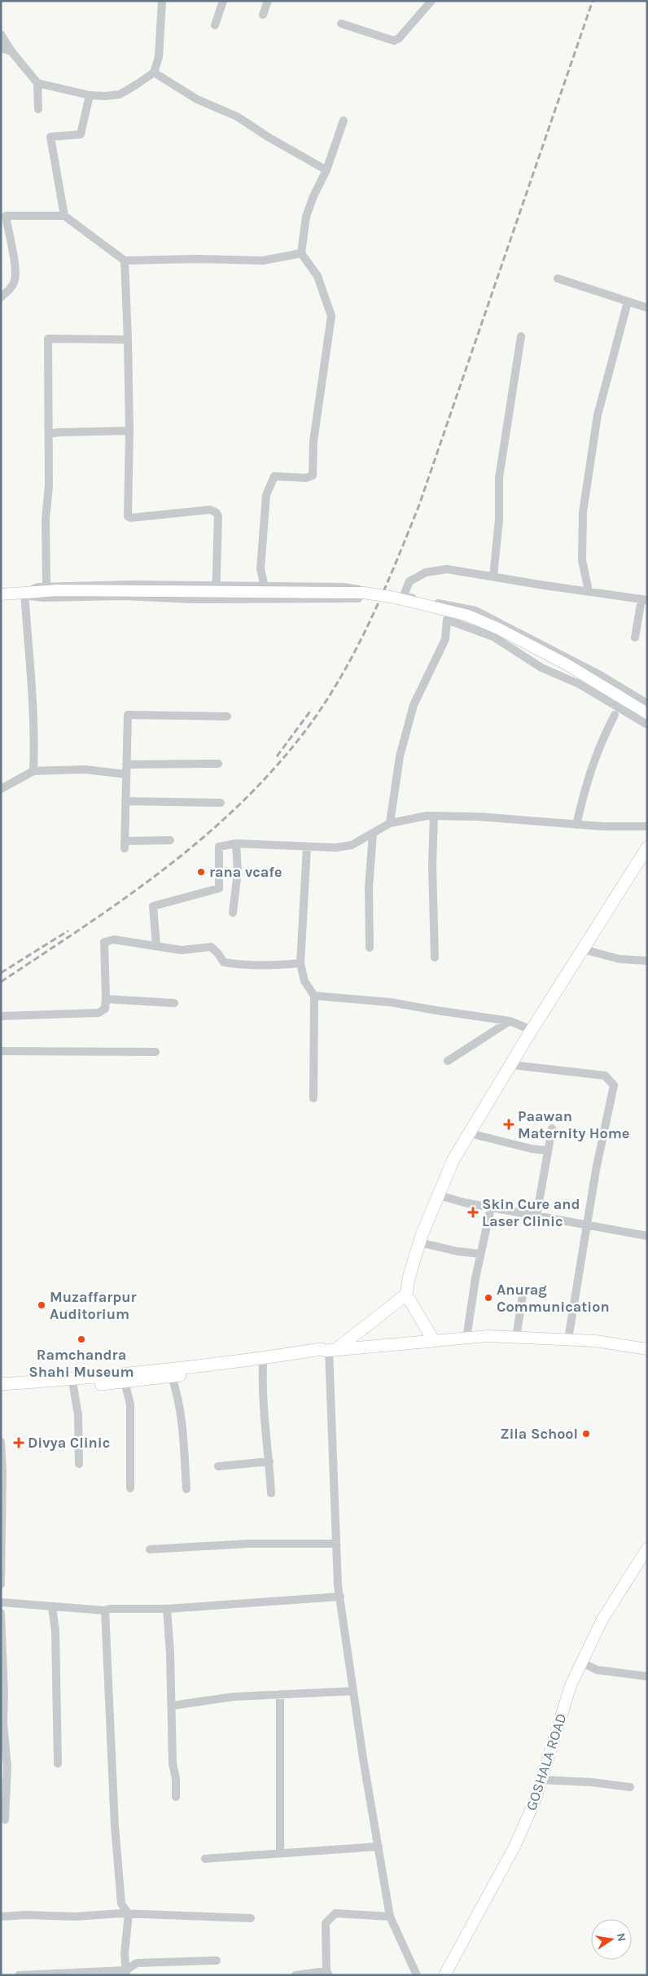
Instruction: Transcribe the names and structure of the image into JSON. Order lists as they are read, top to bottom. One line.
{"streets":{"main road":["GOSHALA ROAD"]},"places":{"other":["rana vcafe","Anurag Communication","Muzaffarpur Auditorium","Ramchandra Shahi Museum","Zila School"],"health":["Paawan Maternity Home","Skin Cure and Laser Clinic","Divya Clinic"]},"north":"right"}
